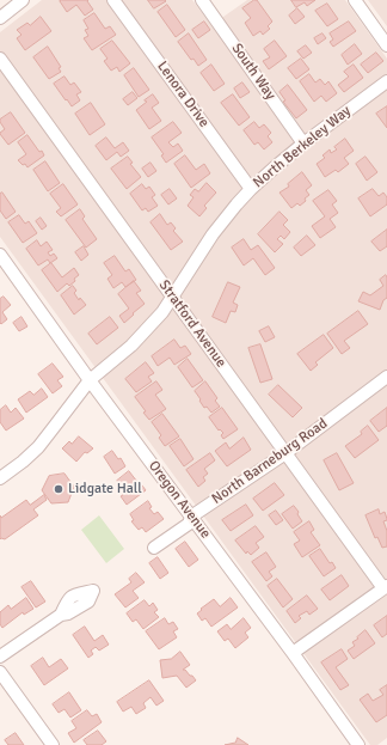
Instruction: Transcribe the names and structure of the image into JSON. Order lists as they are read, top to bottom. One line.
{"streets":{"street":["South Way","Lenora Drive","North Berkeley Way","Stratford Avenue","North Barneburg Road","Oregon Avenue"]},"crossings":[["South Way","North Berkeley Way"],["Lenora Drive","North Berkeley Way"],["North Berkeley Way","Stratford Avenue"],["North Berkeley Way","Oregon Avenue"],["Stratford Avenue","North Barneburg Road"],["North Barneburg Road","Oregon Avenue"]],"places":["Lidgate Hall"]}
